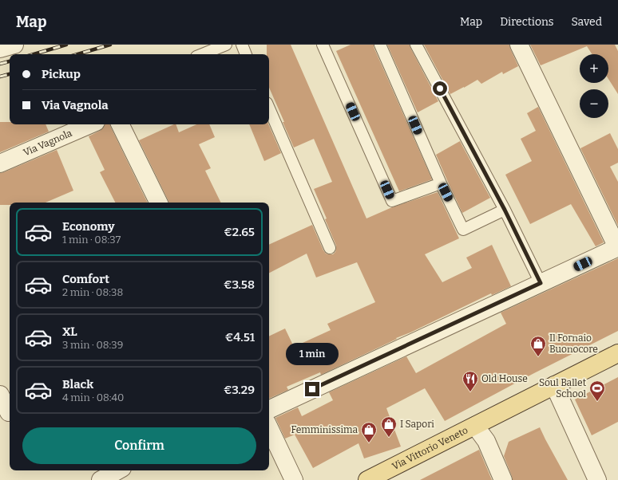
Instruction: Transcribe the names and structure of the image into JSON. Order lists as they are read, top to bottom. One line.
{"streets":{"main road":["Via Vittorio Veneto"],"street":["Via Vagnola"]},"places":{"shop":["Il Fornaio Buonocore","I Sapori","Femminissima"],"restaurant":["Old House"],"sports":["Soul Ballet School"]},"page":{"header":"Map","nav":["Map","Directions","Saved"],"map_buttons":["+","−"],"banner":["Pickup","Via Vagnola"],"list":[{"name":"Economy","note":"1 min · 08:37","value":"€2.65"},{"name":"Comfort","note":"2 min · 08:38","value":"€3.58"},{"name":"XL","note":"3 min · 08:39","value":"€4.51"},{"name":"Black","note":"4 min · 08:40","value":"€3.29"}],"bubble":"1 min","buttons":"Confirm"}}
